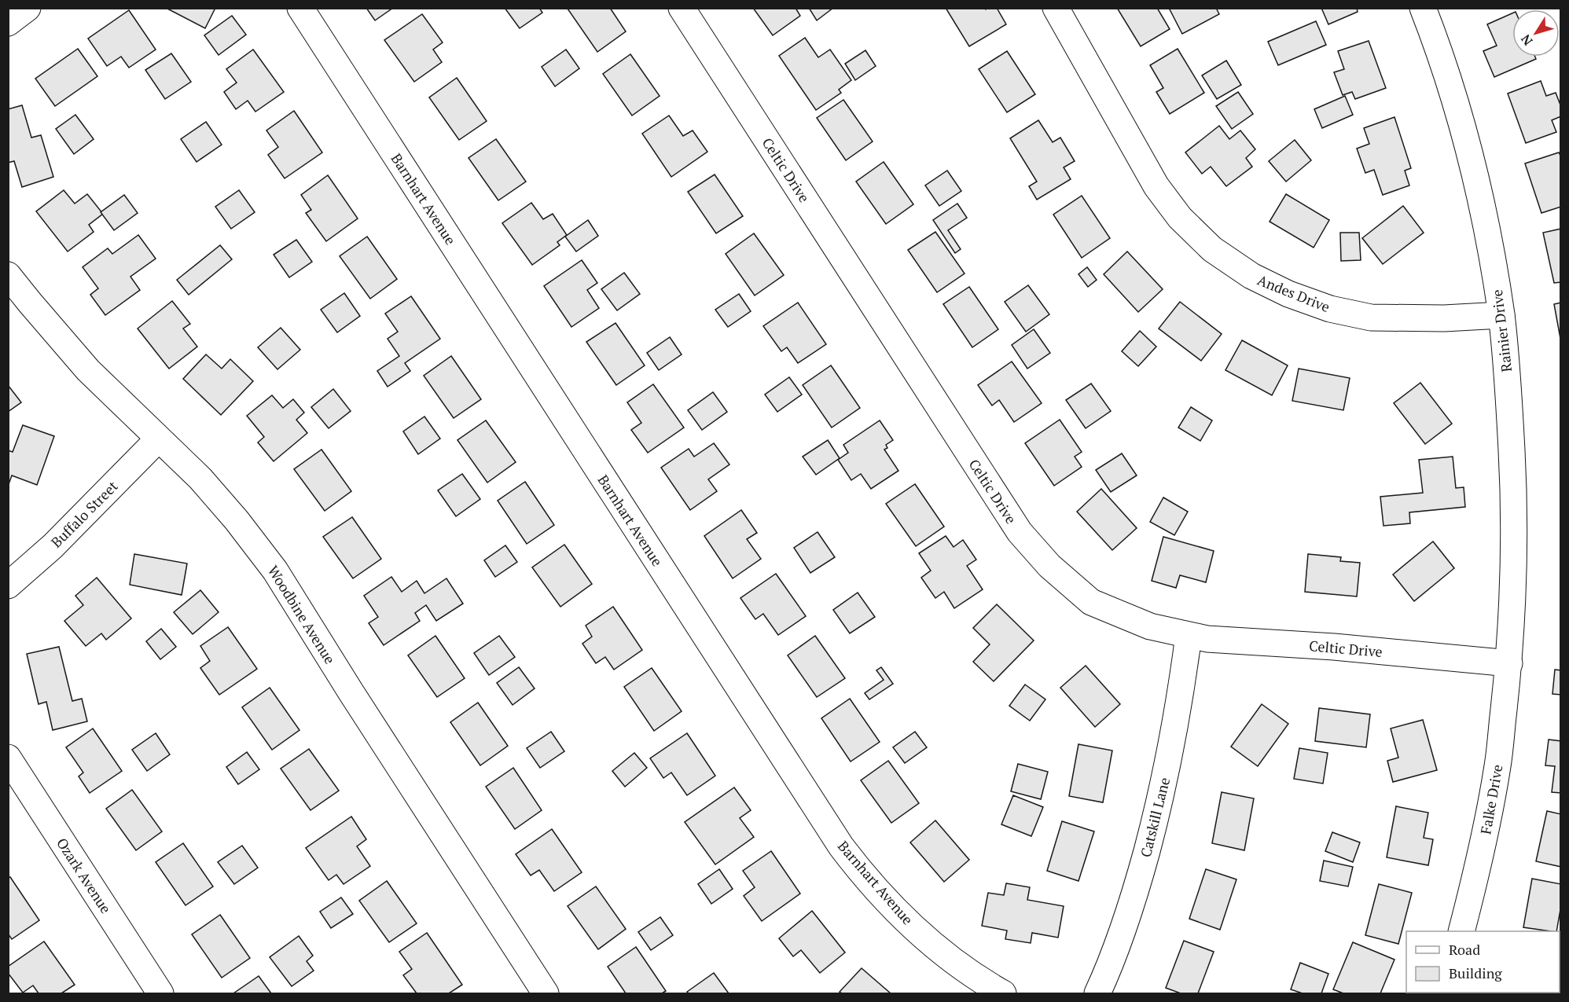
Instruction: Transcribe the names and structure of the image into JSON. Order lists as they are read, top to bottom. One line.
{"streets":{"street":["Celtic Drive","Barnhart Avenue","Andes Drive","Rainier Drive","Buffalo Street","Woodbine Avenue","Falke Drive","Catskill Lane","Ozark Avenue"]},"crossings":[["Celtic Drive","Rainier Drive"],["Celtic Drive","Falke Drive"],["Celtic Drive","Catskill Lane"],["Andes Drive","Rainier Drive"],["Rainier Drive","Falke Drive"],["Buffalo Street","Woodbine Avenue"]],"legend":["Road","Building"],"north":"bottom left"}
